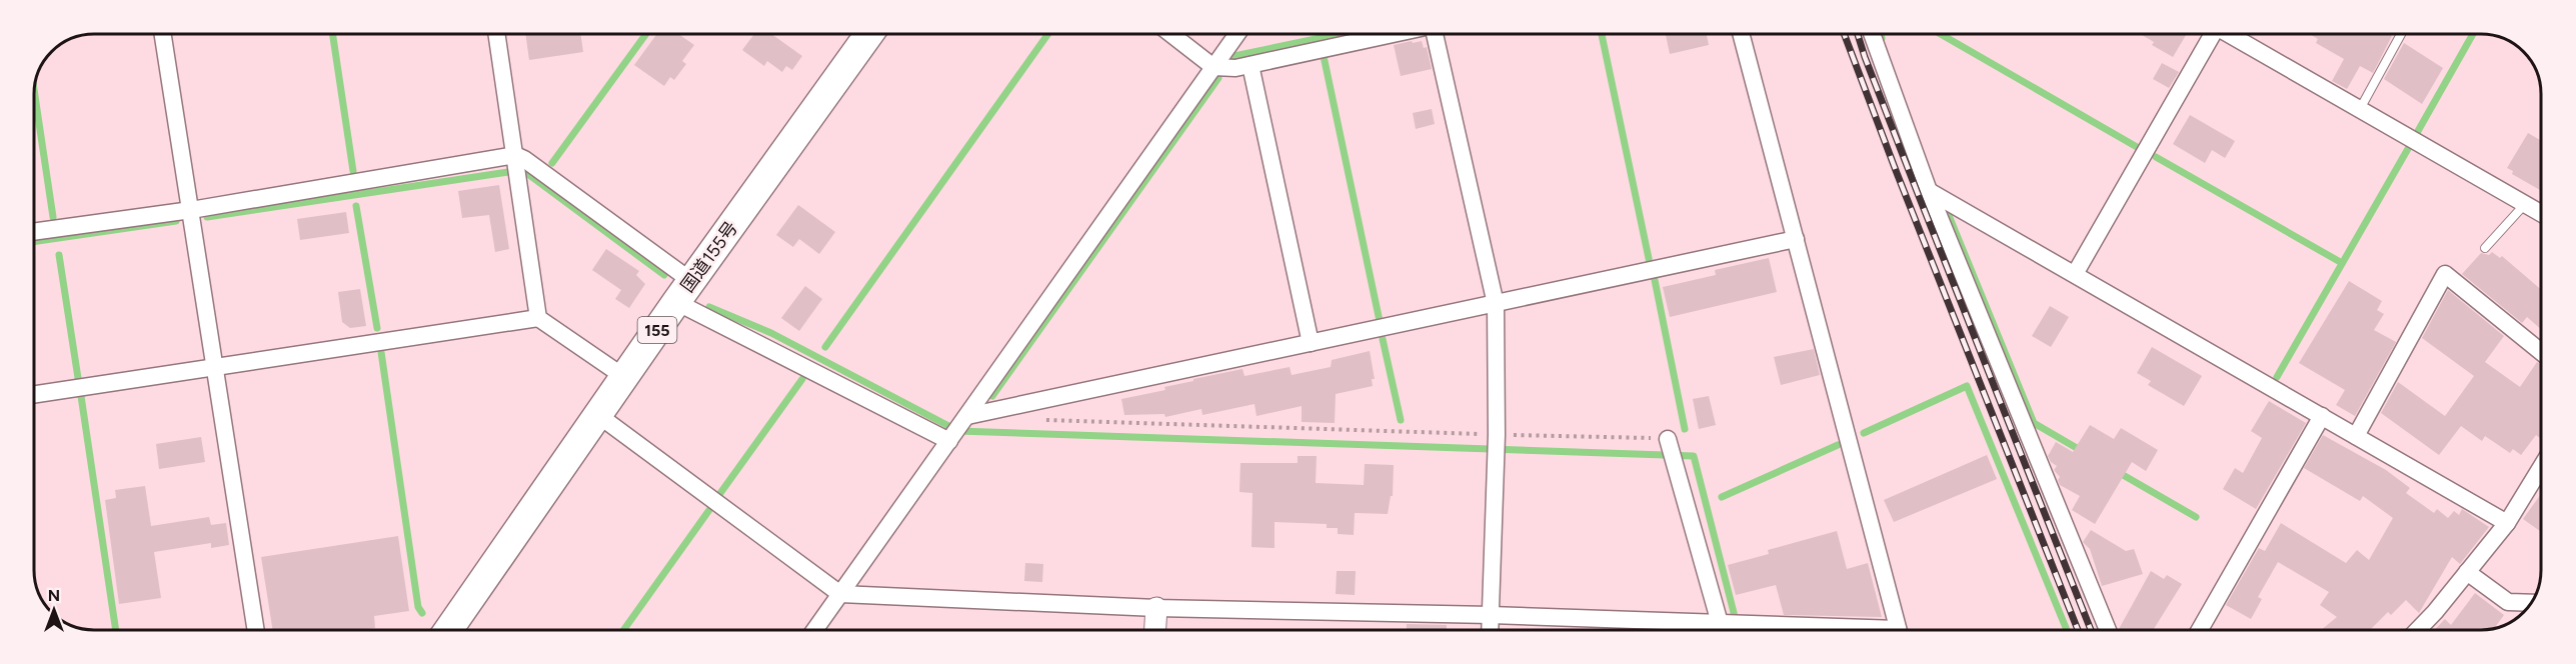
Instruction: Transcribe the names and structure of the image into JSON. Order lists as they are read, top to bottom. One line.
{"streets":{"highway":["国道155号","155"]},"north":"top"}
